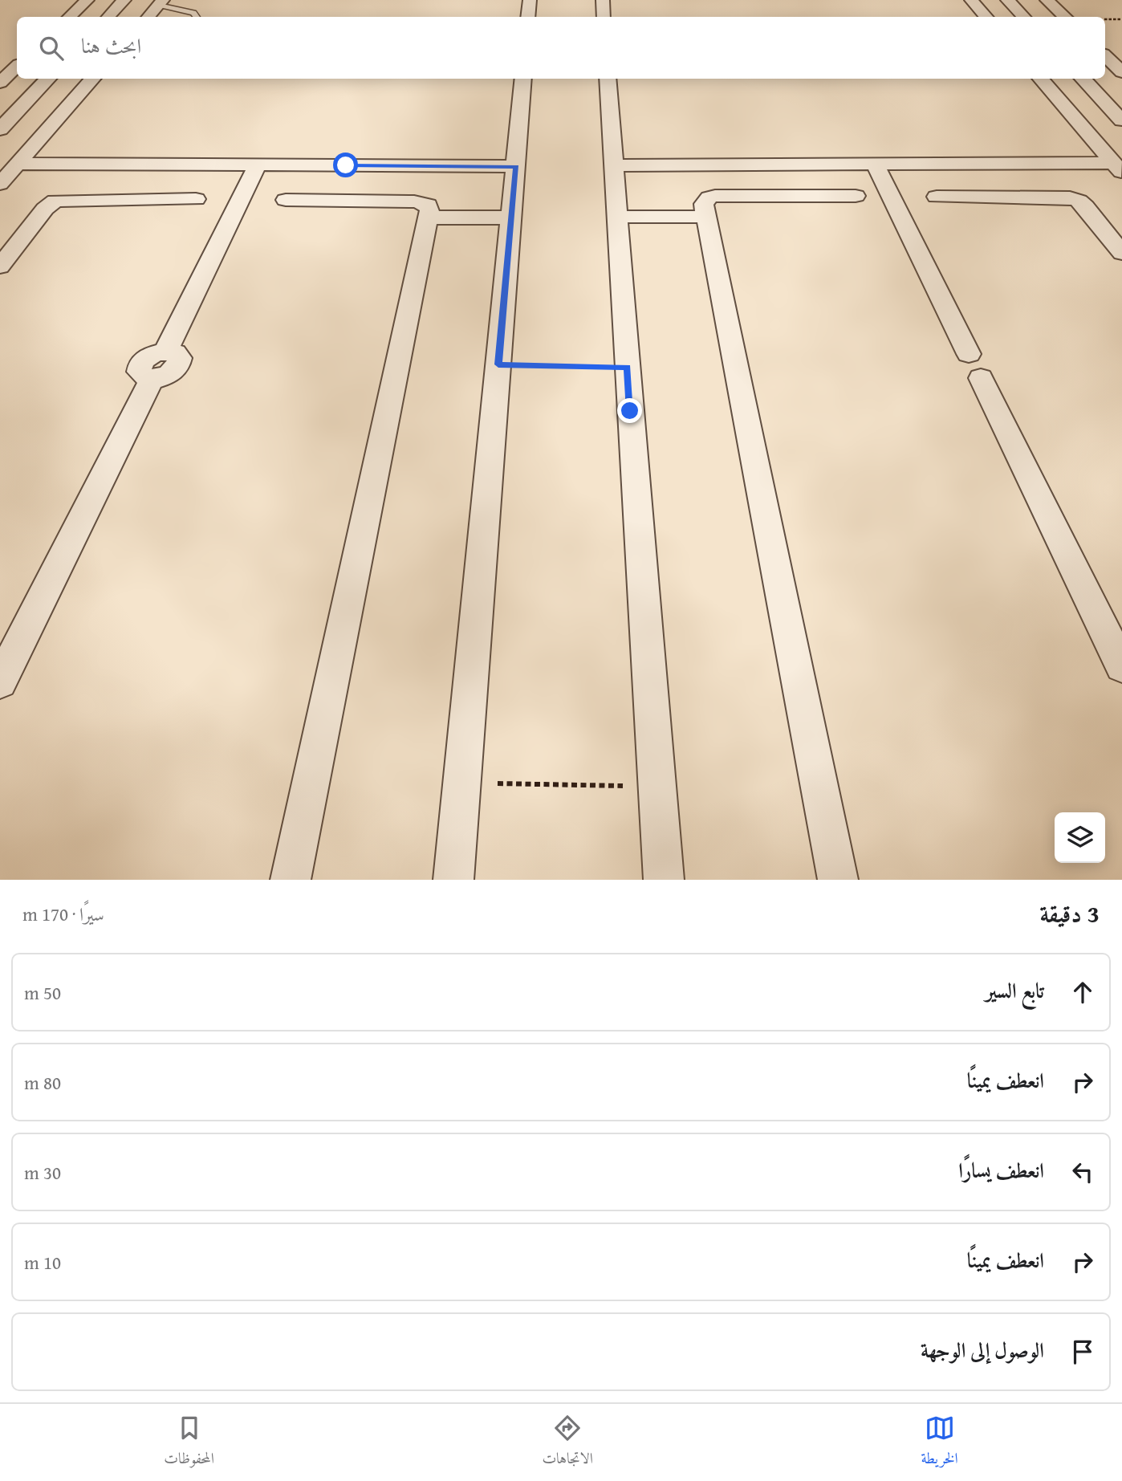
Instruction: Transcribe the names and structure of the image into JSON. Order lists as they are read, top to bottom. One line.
{"page":{"search":"ابحث هنا","heading":["3 دقيقة","سيرًا · 170 m"],"list":[["تابع السير","50 m"],["انعطف يمينًا","80 m"],["انعطف يسارًا","30 m"],["انعطف يمينًا","10 m"],"الوصول إلى الوجهة"],"nav":["الخريطة","الاتجاهات","المحفوظات"]}}
